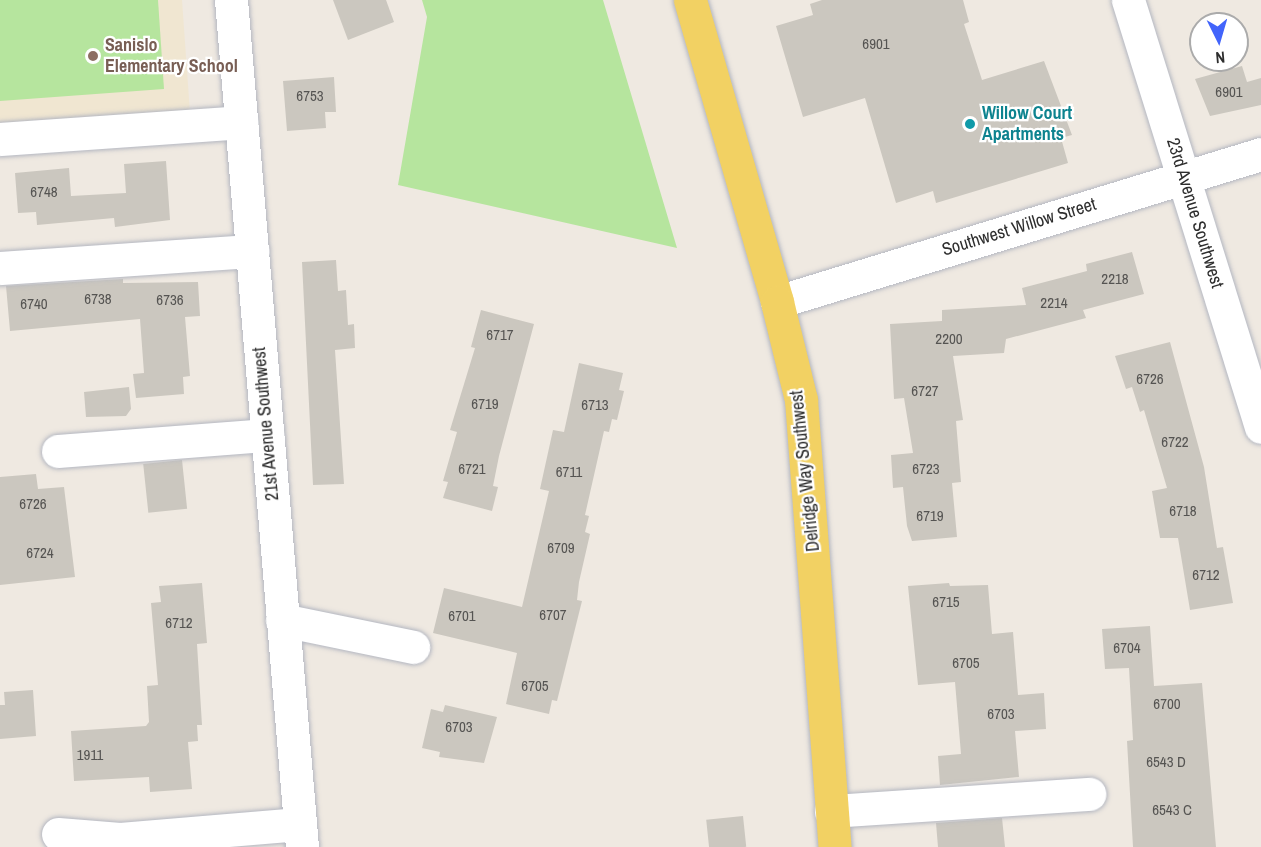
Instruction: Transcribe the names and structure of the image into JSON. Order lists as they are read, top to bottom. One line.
{"streets":{"main road":["Delridge Way Southwest"],"street":["23rd Avenue Southwest","Southwest Willow Street","21st Avenue Southwest"]},"crossings":[["23rd Avenue Southwest","Southwest Willow Street"],["Southwest Willow Street","Delridge Way Southwest"]],"places":["Sanislo Elementary School","Willow Court Apartments"],"house_numbers":["6901","6901","6753","6748","2218","6738","6736","2214","6740","6717","2200","6726","6727","6719","6713","6722","6721","6723","6711","6726","6718","6719","6709","6724","6712","6715","6707","6701","6712","6704","6705","6705","6700","6703","6703","1911","6543 D","6543 C"],"north":"bottom"}
